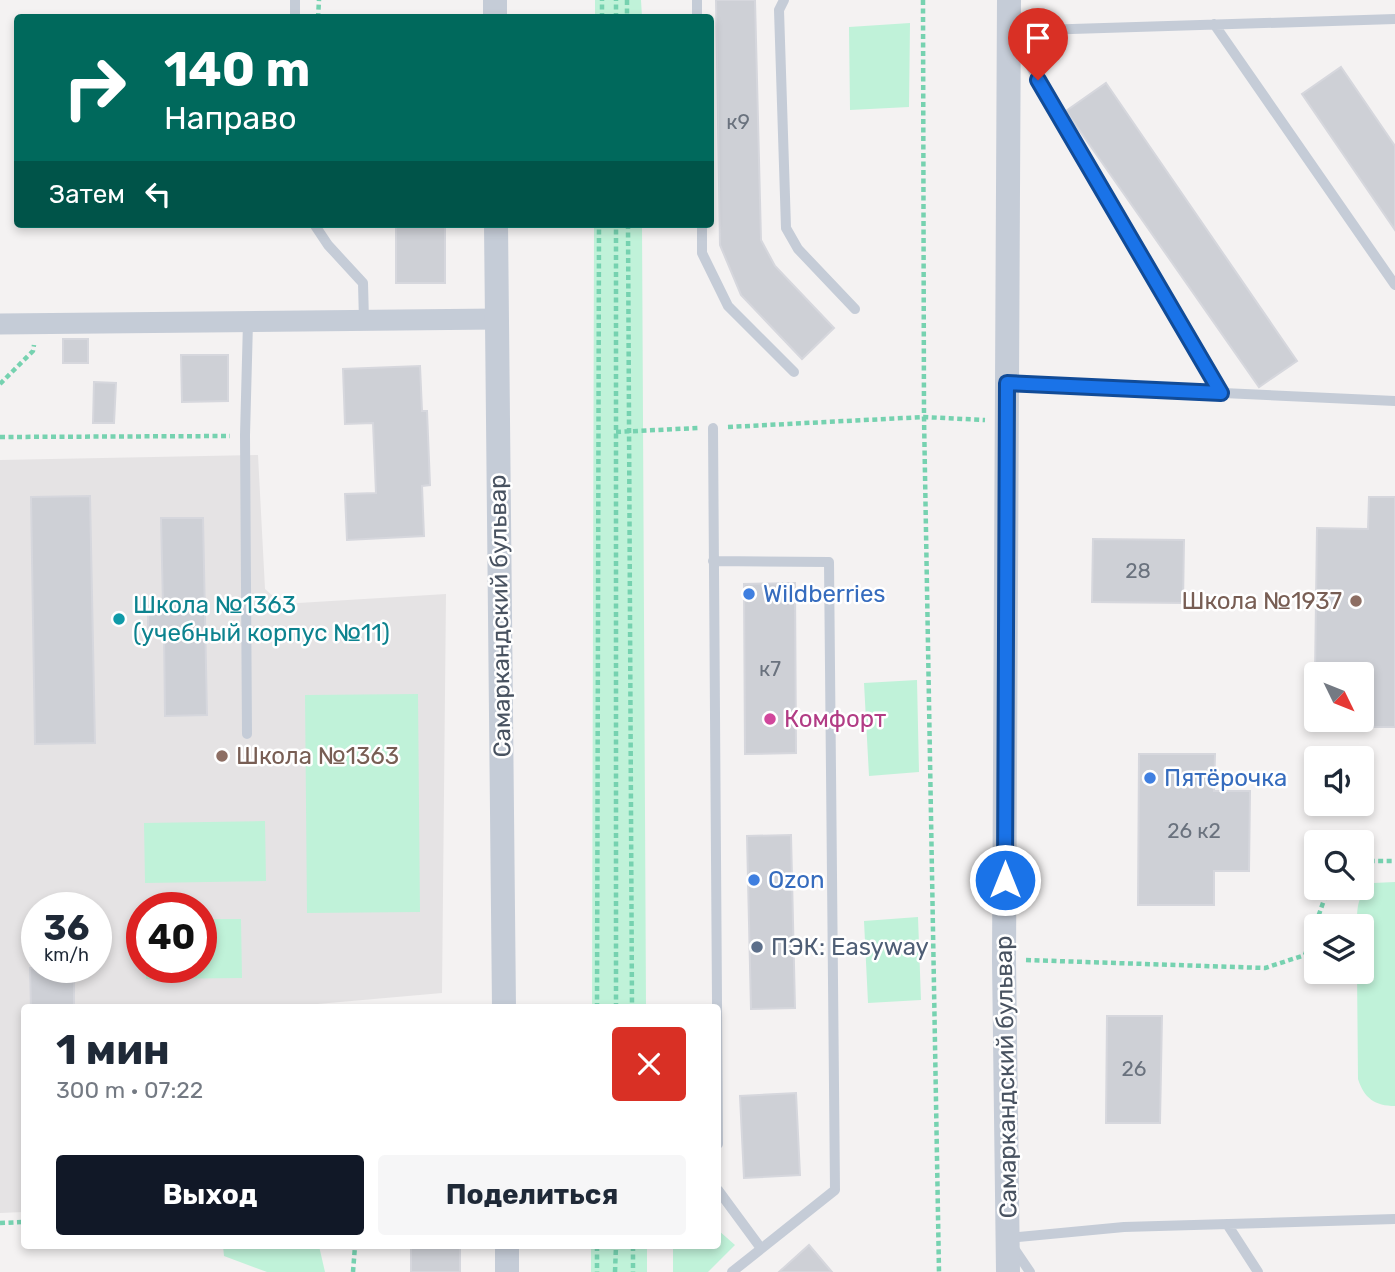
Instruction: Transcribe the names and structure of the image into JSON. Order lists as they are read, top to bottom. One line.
{"streets":{"street":["Самаркандский бульвар"]},"places":["Wildberries","Школа №1937","Школа №1363 (учебный корпус №11)","Комфорт","Школа №1363","Пятёрочка","Ozon","ПЭК: Easyway"],"house_numbers":["к9","28","к7","26 к2","26"],"north":"bottom right","page":{"turn":["140 m","Направо"],"then":"Затем","speed":"36 km/h","limit":"40","heading":["1 мин","300 m · 07:22"],"buttons":["Выход","Поделиться"]}}
